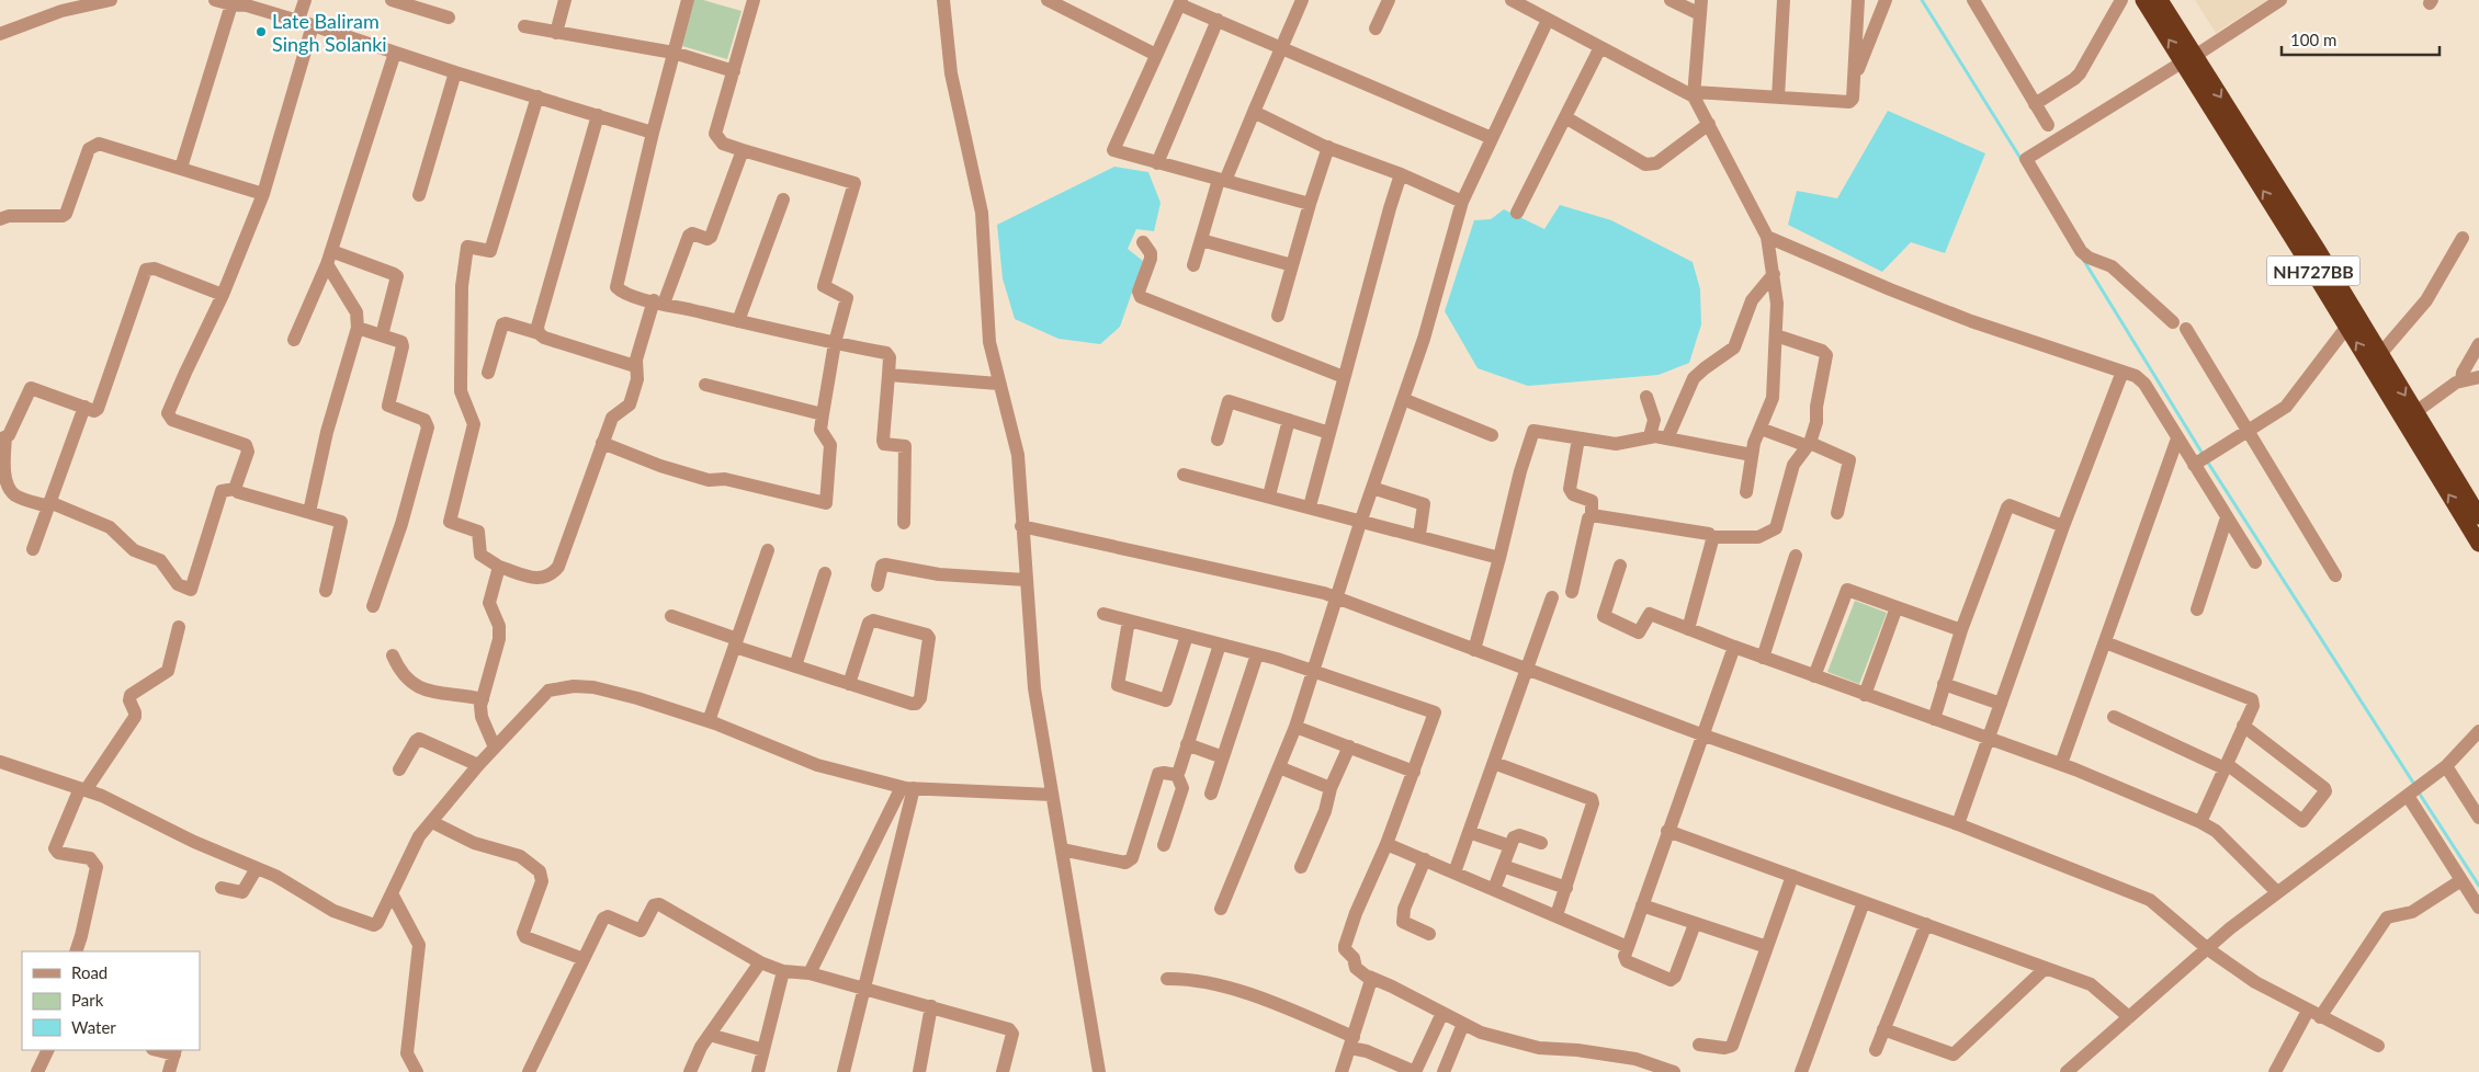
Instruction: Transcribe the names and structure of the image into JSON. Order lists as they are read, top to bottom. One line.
{"streets":{"highway":["NH727BB"]},"places":["Late Baliram Singh Solanki"],"legend":["Road","Park","Water"],"scale_bar":"100 m"}
